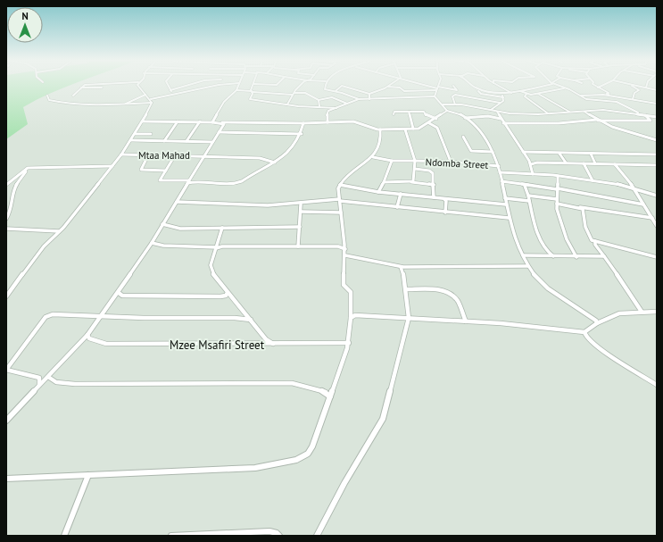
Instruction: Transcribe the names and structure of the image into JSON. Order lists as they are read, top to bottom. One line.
{"streets":{"street":["Mtaa Mahad","Ndomba Street","Mzee Msafiri Street"]},"north":"top"}
